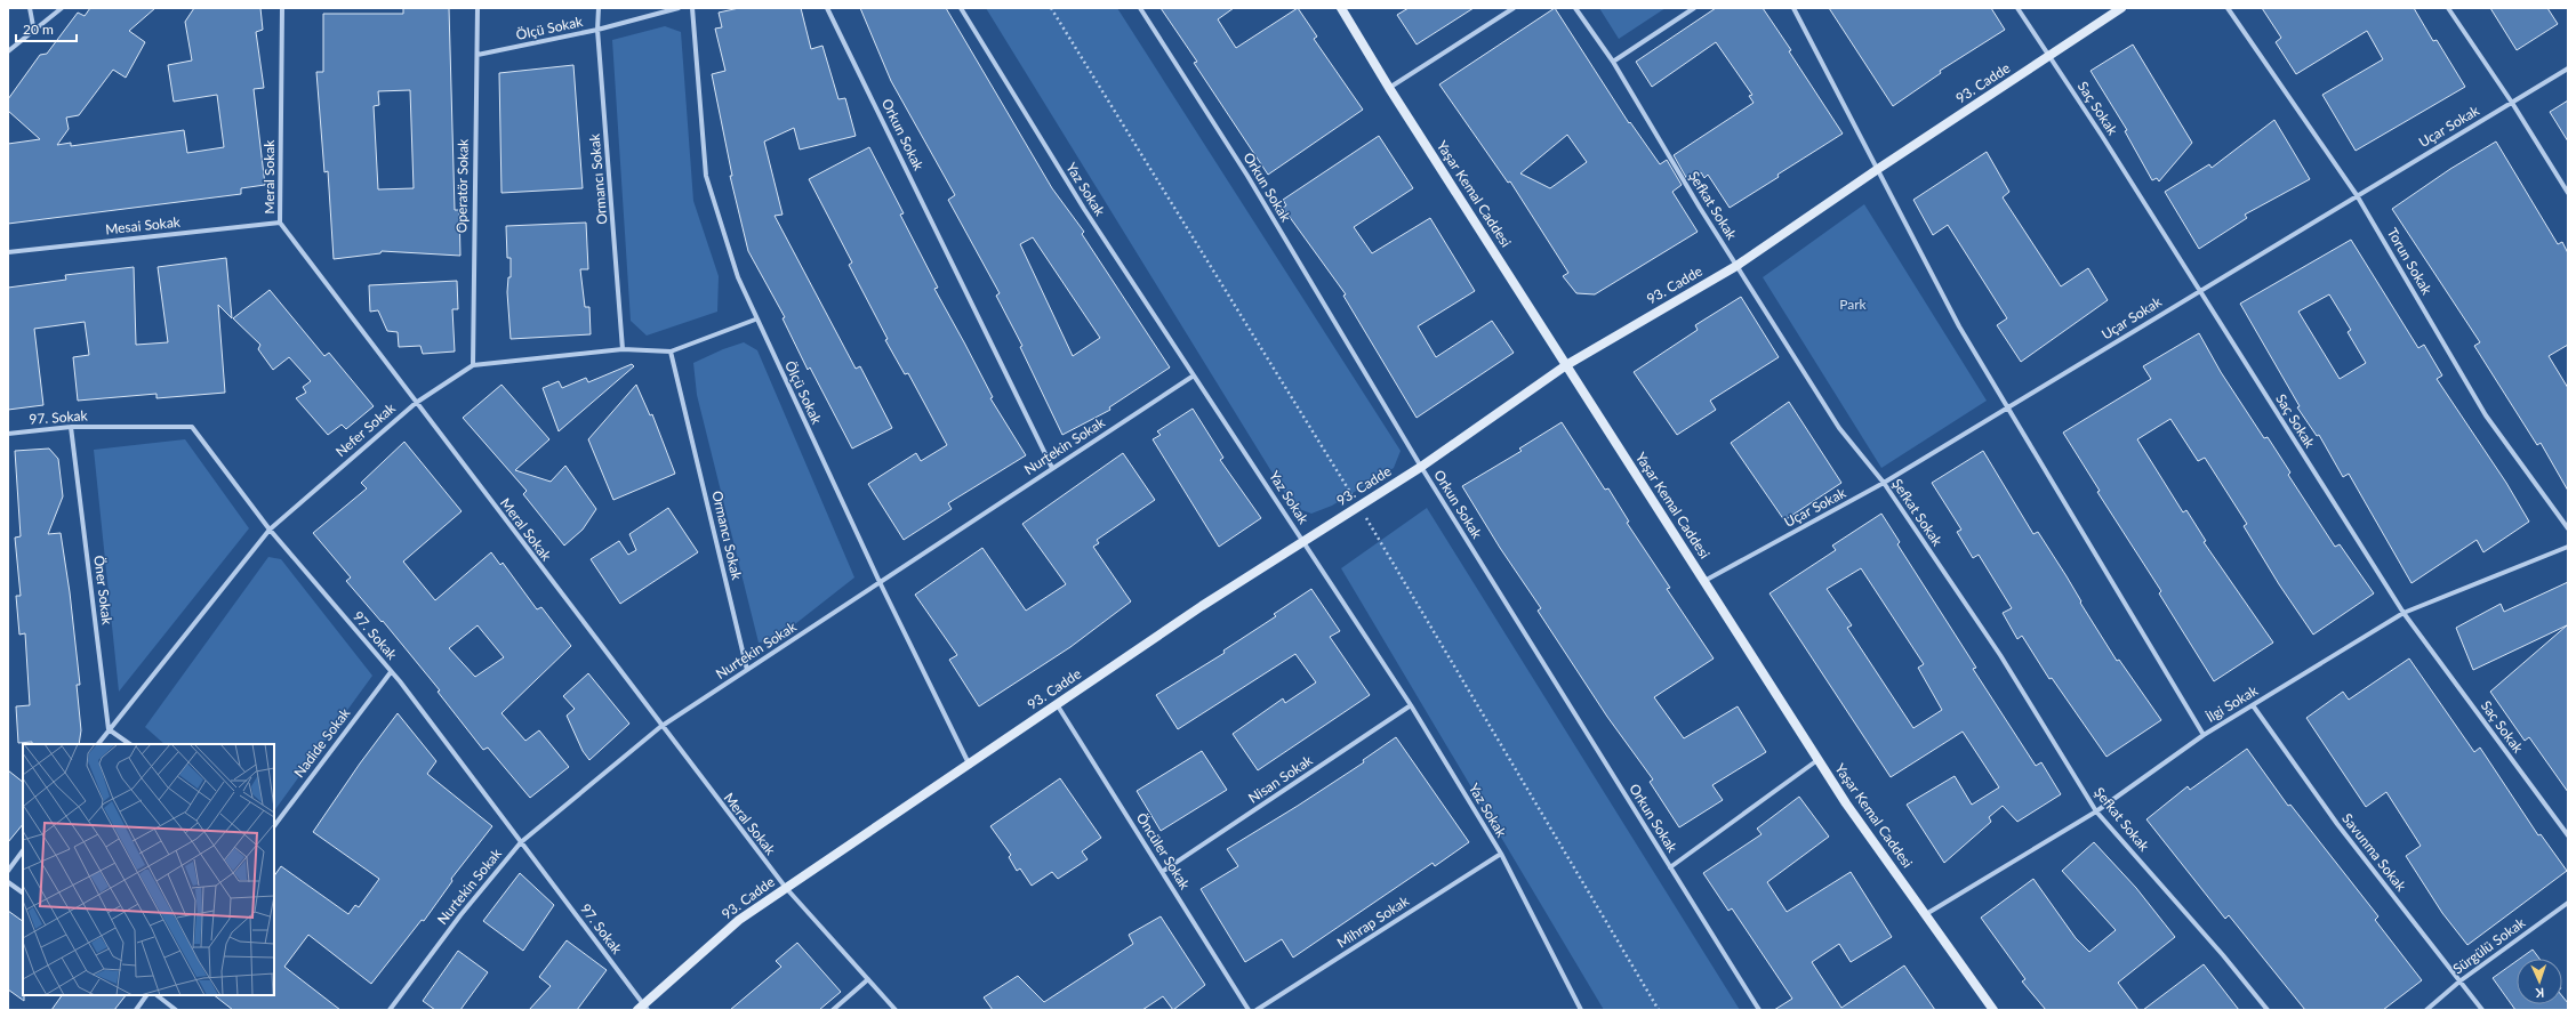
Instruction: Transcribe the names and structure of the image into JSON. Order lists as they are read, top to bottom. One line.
{"streets":{"main road":["93. Cadde","Yaşar Kemal Caddesi"],"street":["Ölçü Sokak","Saç Sokak","Uçar Sokak","Orkun Sokak","Meral Sokak","Ormancı Sokak","Operatör Sokak","Yaz Sokak","Şefkat Sokak","Mesai Sokak","Torun Sokak","97. Sokak","Nefer Sokak","Nurtekin Sokak","Öner Sokak","İlgi Sokak","Nadide Sokak","Nisan Sokak","Öncüler Sokak","Savunma Sokak","Mihrap Sokak","Sürgülü Sokak"]},"crossings":[["Ölçü Sokak","93. Cadde"],["Ölçü Sokak","Ormancı Sokak"],["Ölçü Sokak","Operatör Sokak"],["Ölçü Sokak","Nefer Sokak"],["Ölçü Sokak","Nurtekin Sokak"],["93. Cadde","Saç Sokak"],["93. Cadde","Orkun Sokak"],["93. Cadde","Meral Sokak"],["93. Cadde","Yaz Sokak"],["93. Cadde","Yaşar Kemal Caddesi"],["93. Cadde","Şefkat Sokak"],["93. Cadde","97. Sokak"],["93. Cadde","Öncüler Sokak"],["Saç Sokak","Uçar Sokak"],["Saç Sokak","İlgi Sokak"],["Uçar Sokak","Yaşar Kemal Caddesi"],["Uçar Sokak","Şefkat Sokak"],["Uçar Sokak","Torun Sokak"],["Orkun Sokak","Nurtekin Sokak"],["Meral Sokak","Mesai Sokak"],["Meral Sokak","Nefer Sokak"],["Meral Sokak","Nurtekin Sokak"],["Ormancı Sokak","Nefer Sokak"],["Ormancı Sokak","Nurtekin Sokak"],["Operatör Sokak","Nefer Sokak"],["Yaz Sokak","Nurtekin Sokak"],["Yaz Sokak","Nisan Sokak"],["Yaz Sokak","Mihrap Sokak"],["Yaşar Kemal Caddesi","İlgi Sokak"],["Şefkat Sokak","İlgi Sokak"],["97. Sokak","Nefer Sokak"],["97. Sokak","Nurtekin Sokak"],["97. Sokak","Öner Sokak"],["97. Sokak","Nadide Sokak"],["Nefer Sokak","Öner Sokak"],["İlgi Sokak","Savunma Sokak"],["Nisan Sokak","Öncüler Sokak"],["Savunma Sokak","Sürgülü Sokak"]],"parks":["Park"],"scale_bar":"20 m","north":"bottom"}
